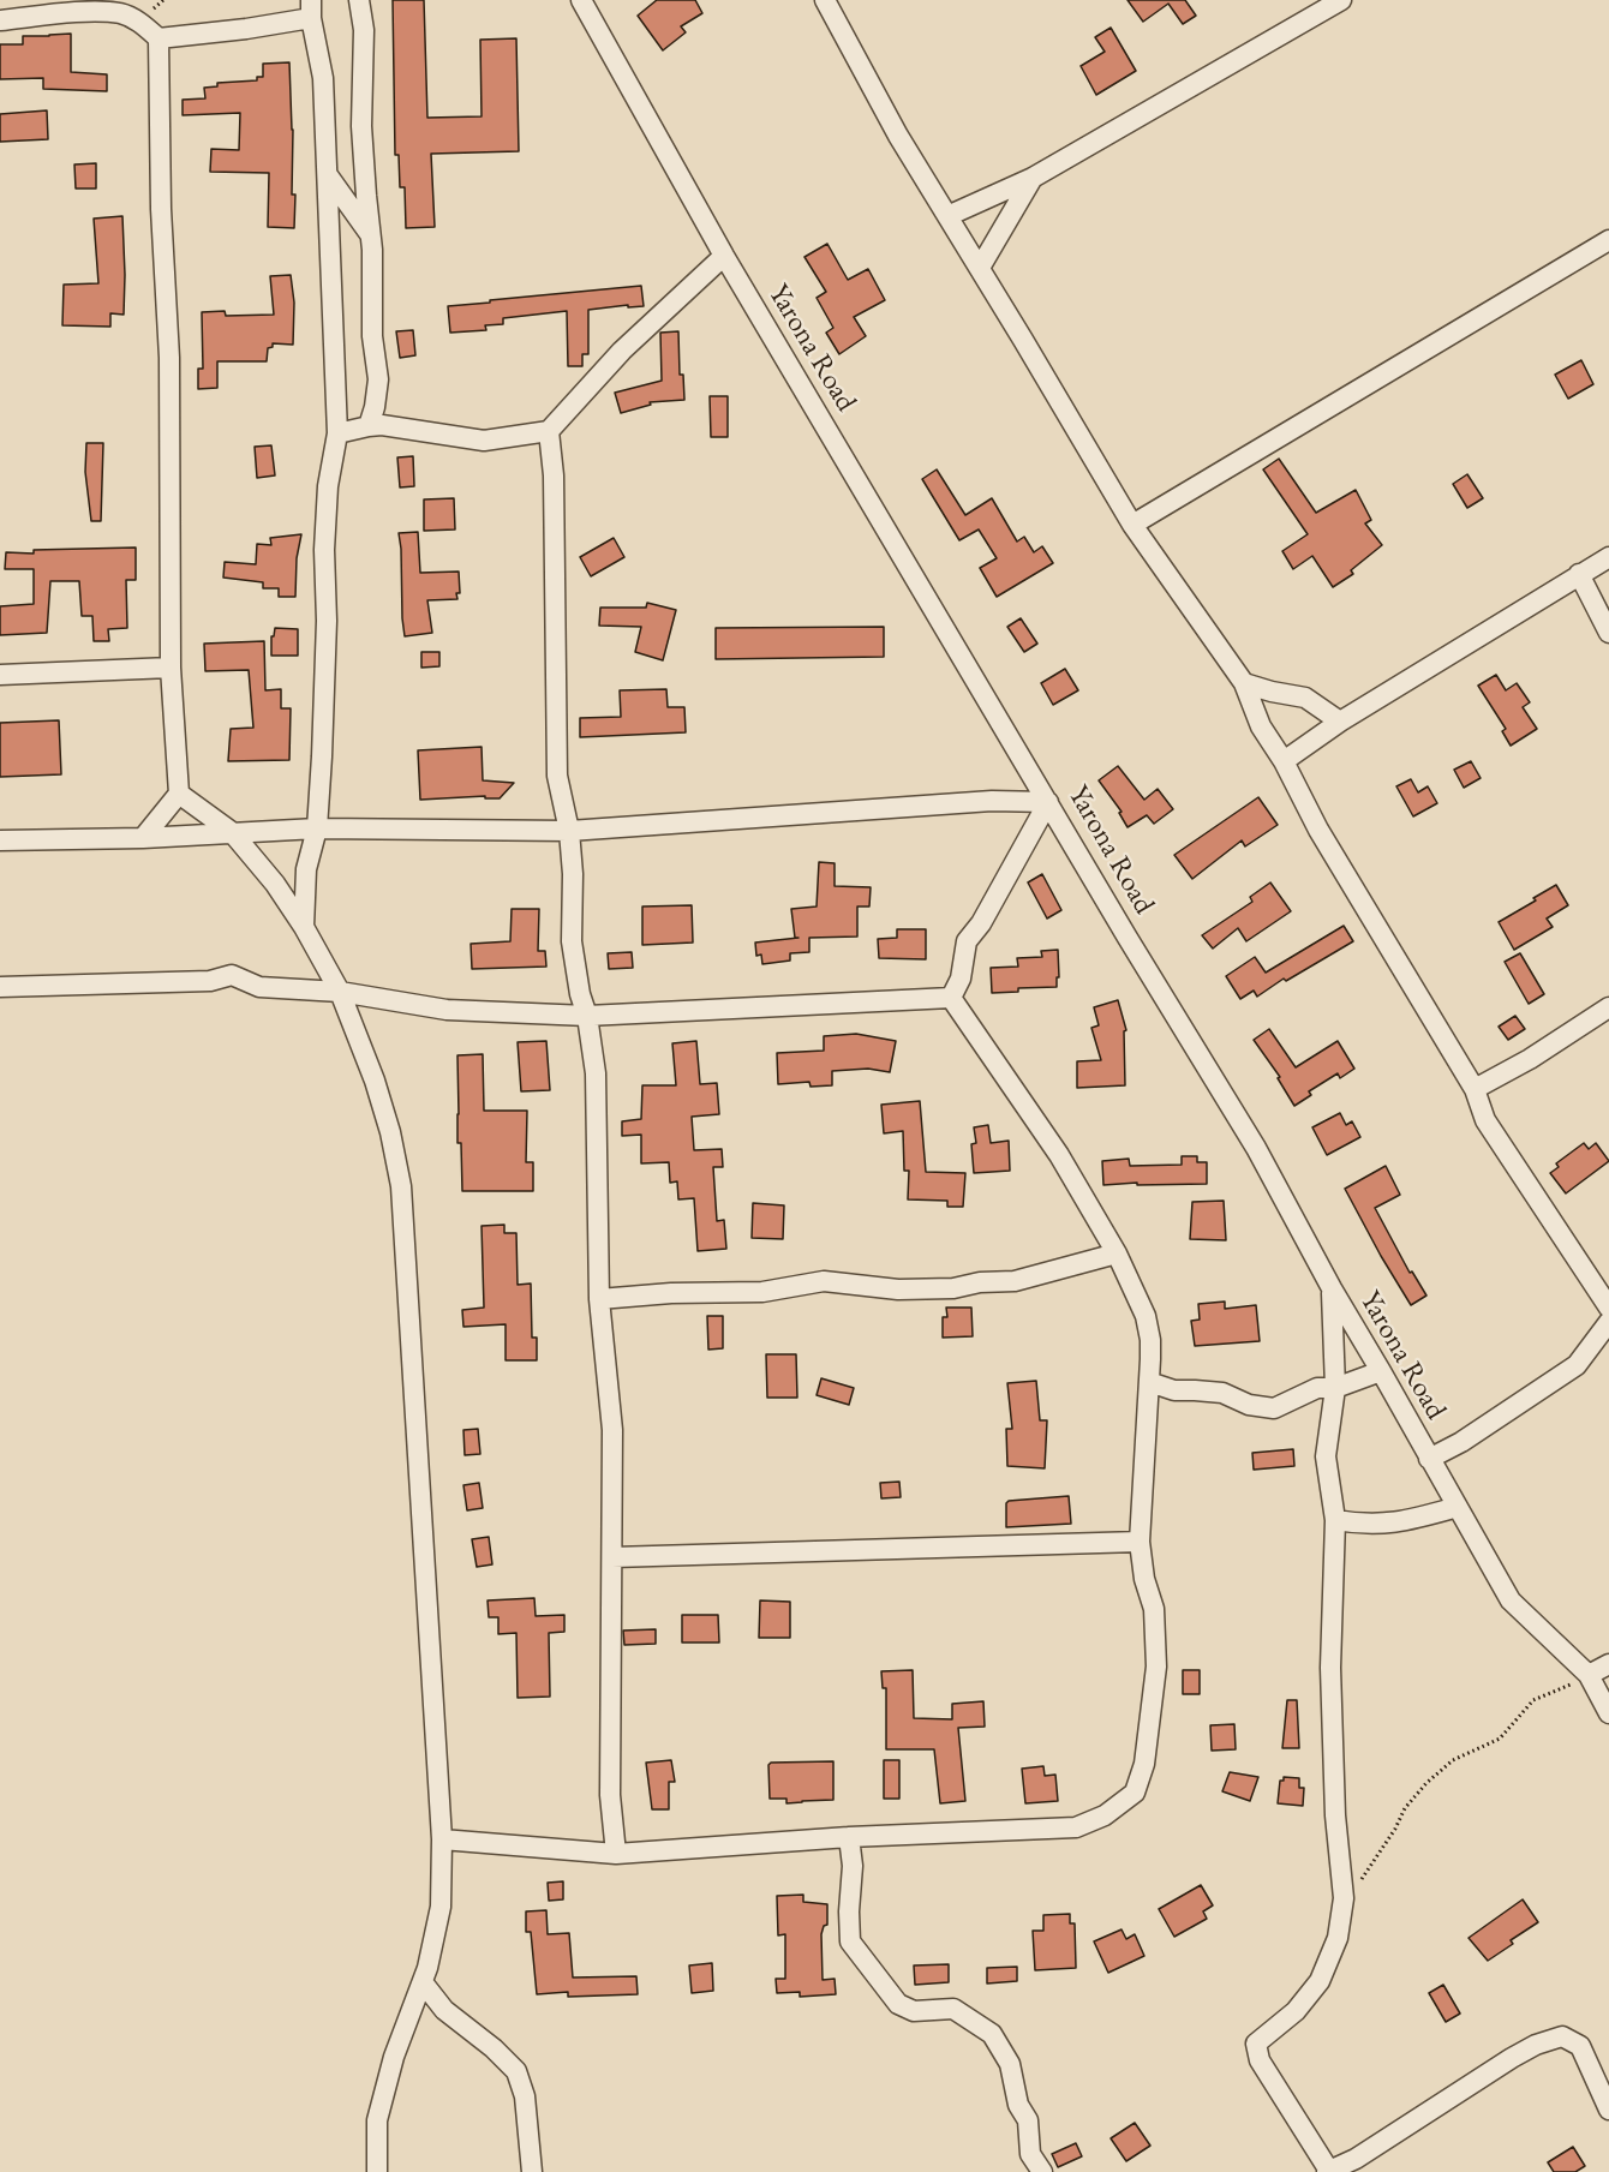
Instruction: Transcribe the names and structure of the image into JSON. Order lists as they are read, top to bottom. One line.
{"streets":{"street":["Yarona Road"]}}
